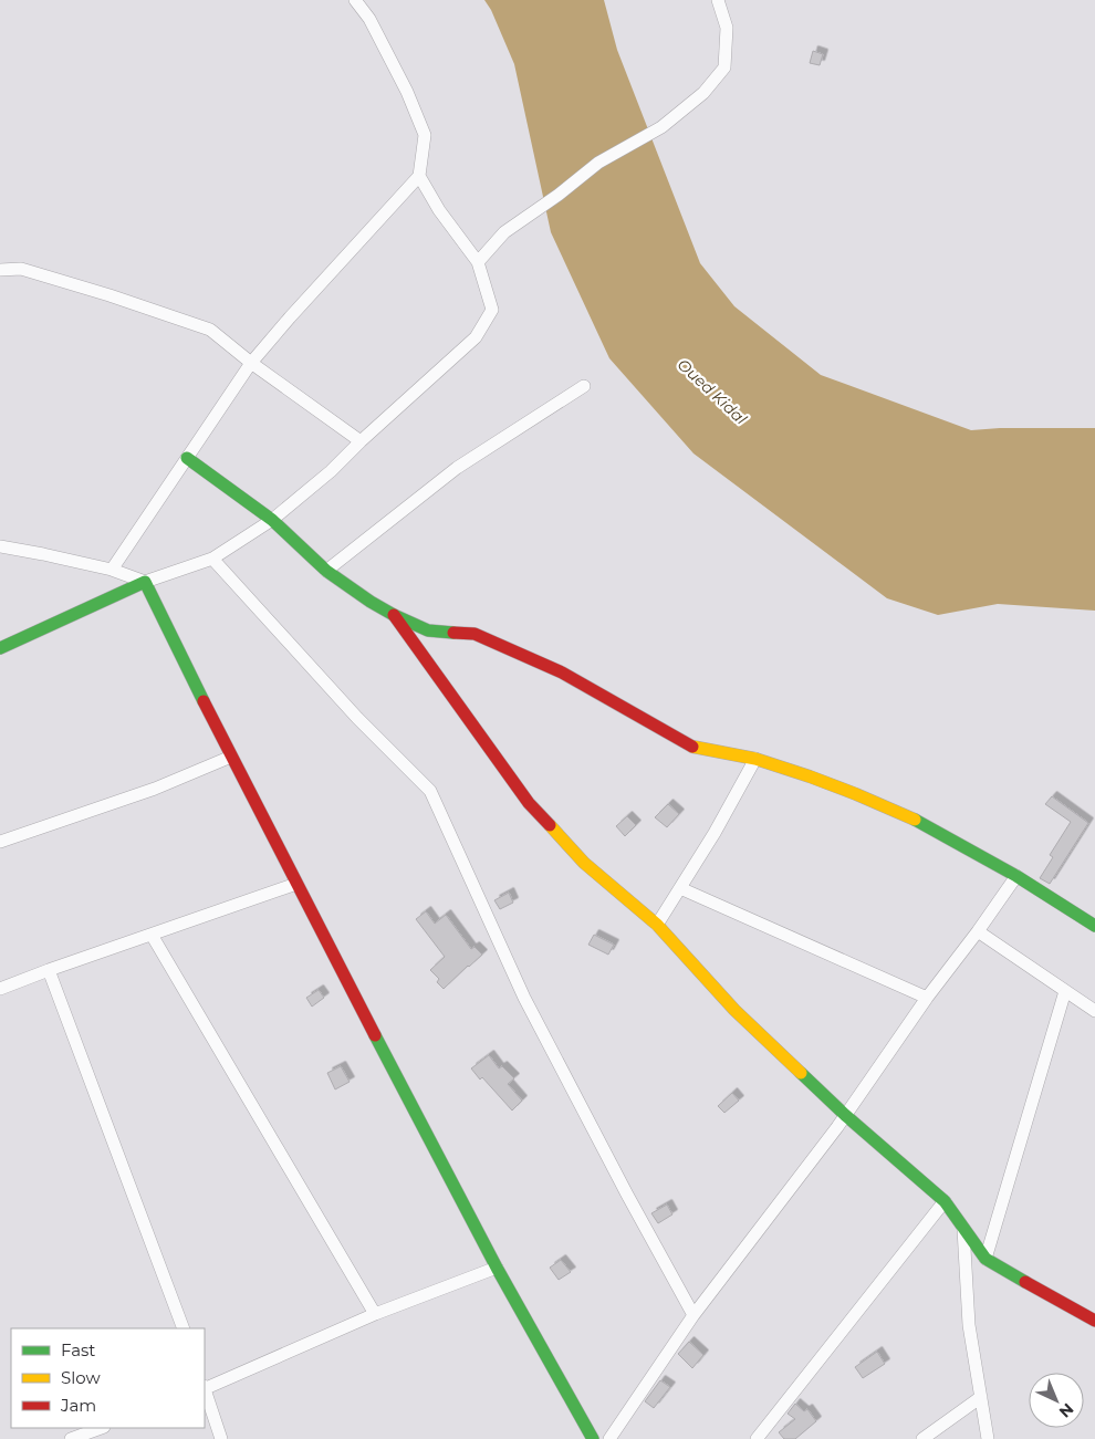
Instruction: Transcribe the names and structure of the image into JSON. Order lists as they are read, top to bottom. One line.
{"water":["Oued Kidal"],"legend":["Fast","Slow","Jam"],"north":"bottom right"}
